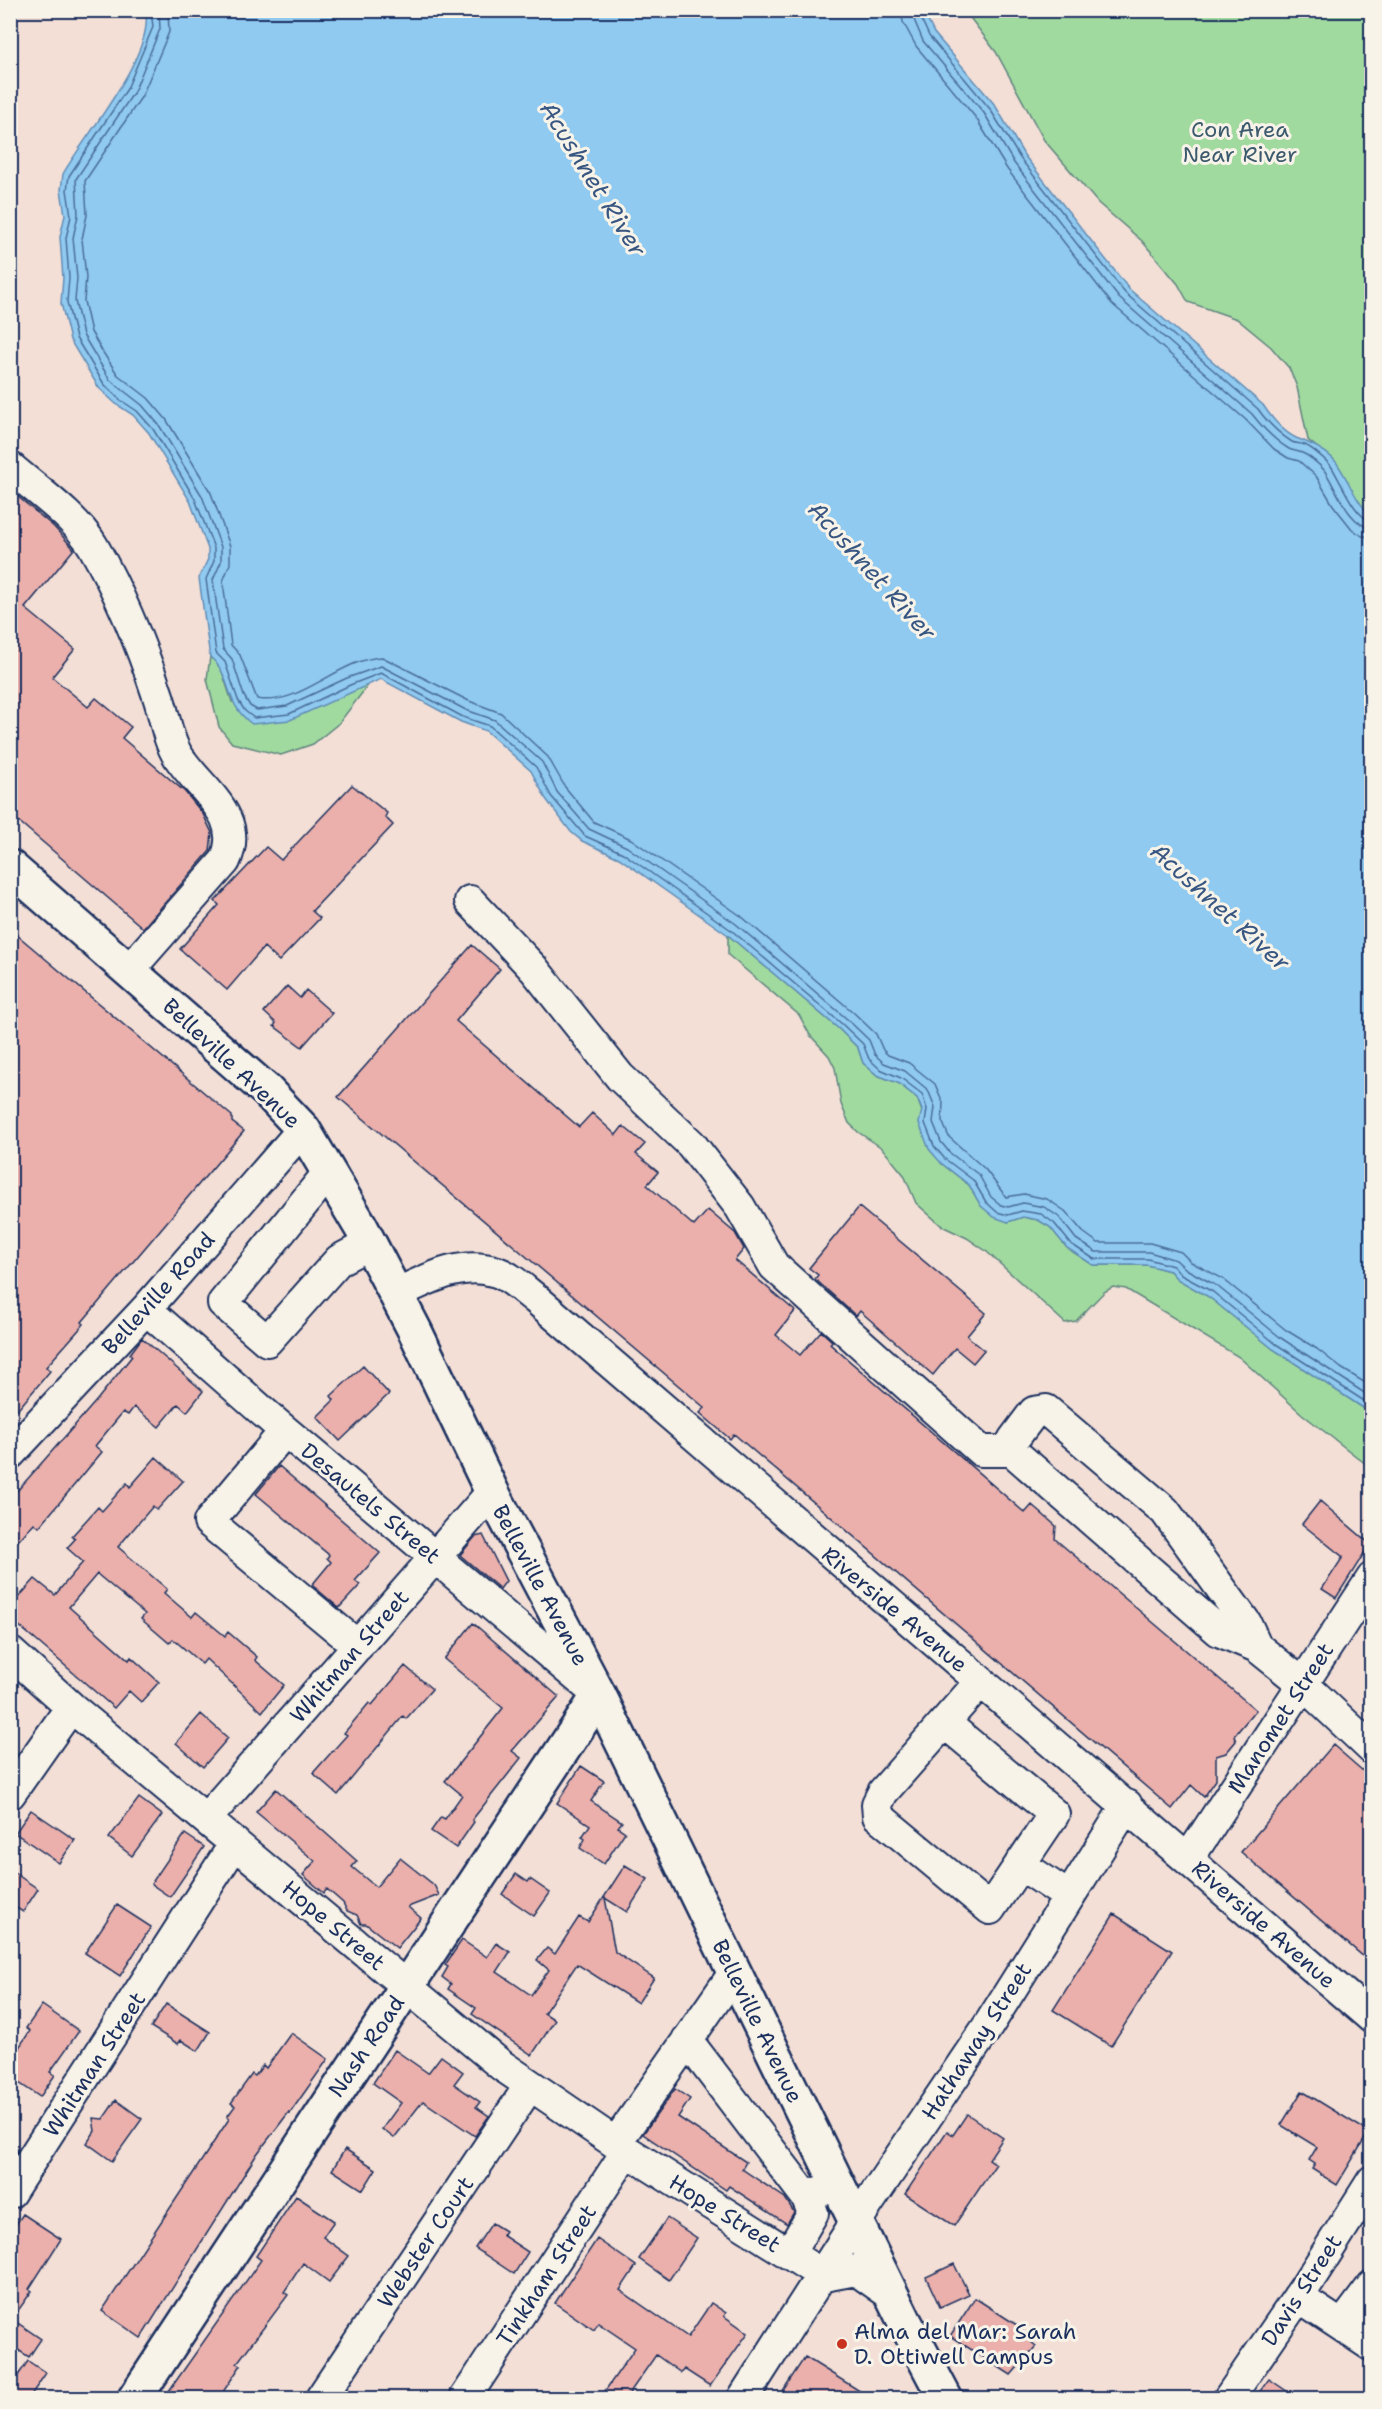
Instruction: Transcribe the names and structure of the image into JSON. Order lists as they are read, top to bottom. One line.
{"streets":{"main road":["Belleville Avenue","Nash Road"],"street":["Belleville Road","Desautels Street","Riverside Avenue","Whitman Street","Manomet Street","Hope Street","Hathaway Street","Webster Court","Tinkham Street","Davis Street"]},"crossings":[["Belleville Avenue","Belleville Road"],["Belleville Avenue","Desautels Street"],["Belleville Avenue","Riverside Avenue"],["Belleville Avenue","Whitman Street"],["Belleville Avenue","Hathaway Street"],["Belleville Avenue","Nash Road"],["Belleville Avenue","Tinkham Street"],["Belleville Road","Desautels Street"],["Desautels Street","Whitman Street"],["Desautels Street","Nash Road"],["Riverside Avenue","Manomet Street"],["Riverside Avenue","Hathaway Street"],["Whitman Street","Hope Street"],["Hope Street","Hathaway Street"],["Hope Street","Nash Road"],["Hope Street","Webster Court"],["Hope Street","Tinkham Street"]],"water":["Acushnet River"],"parks":["Con Area Near River"],"places":["Alma del Mar: Sarah D. Ottiwell Campus"]}
